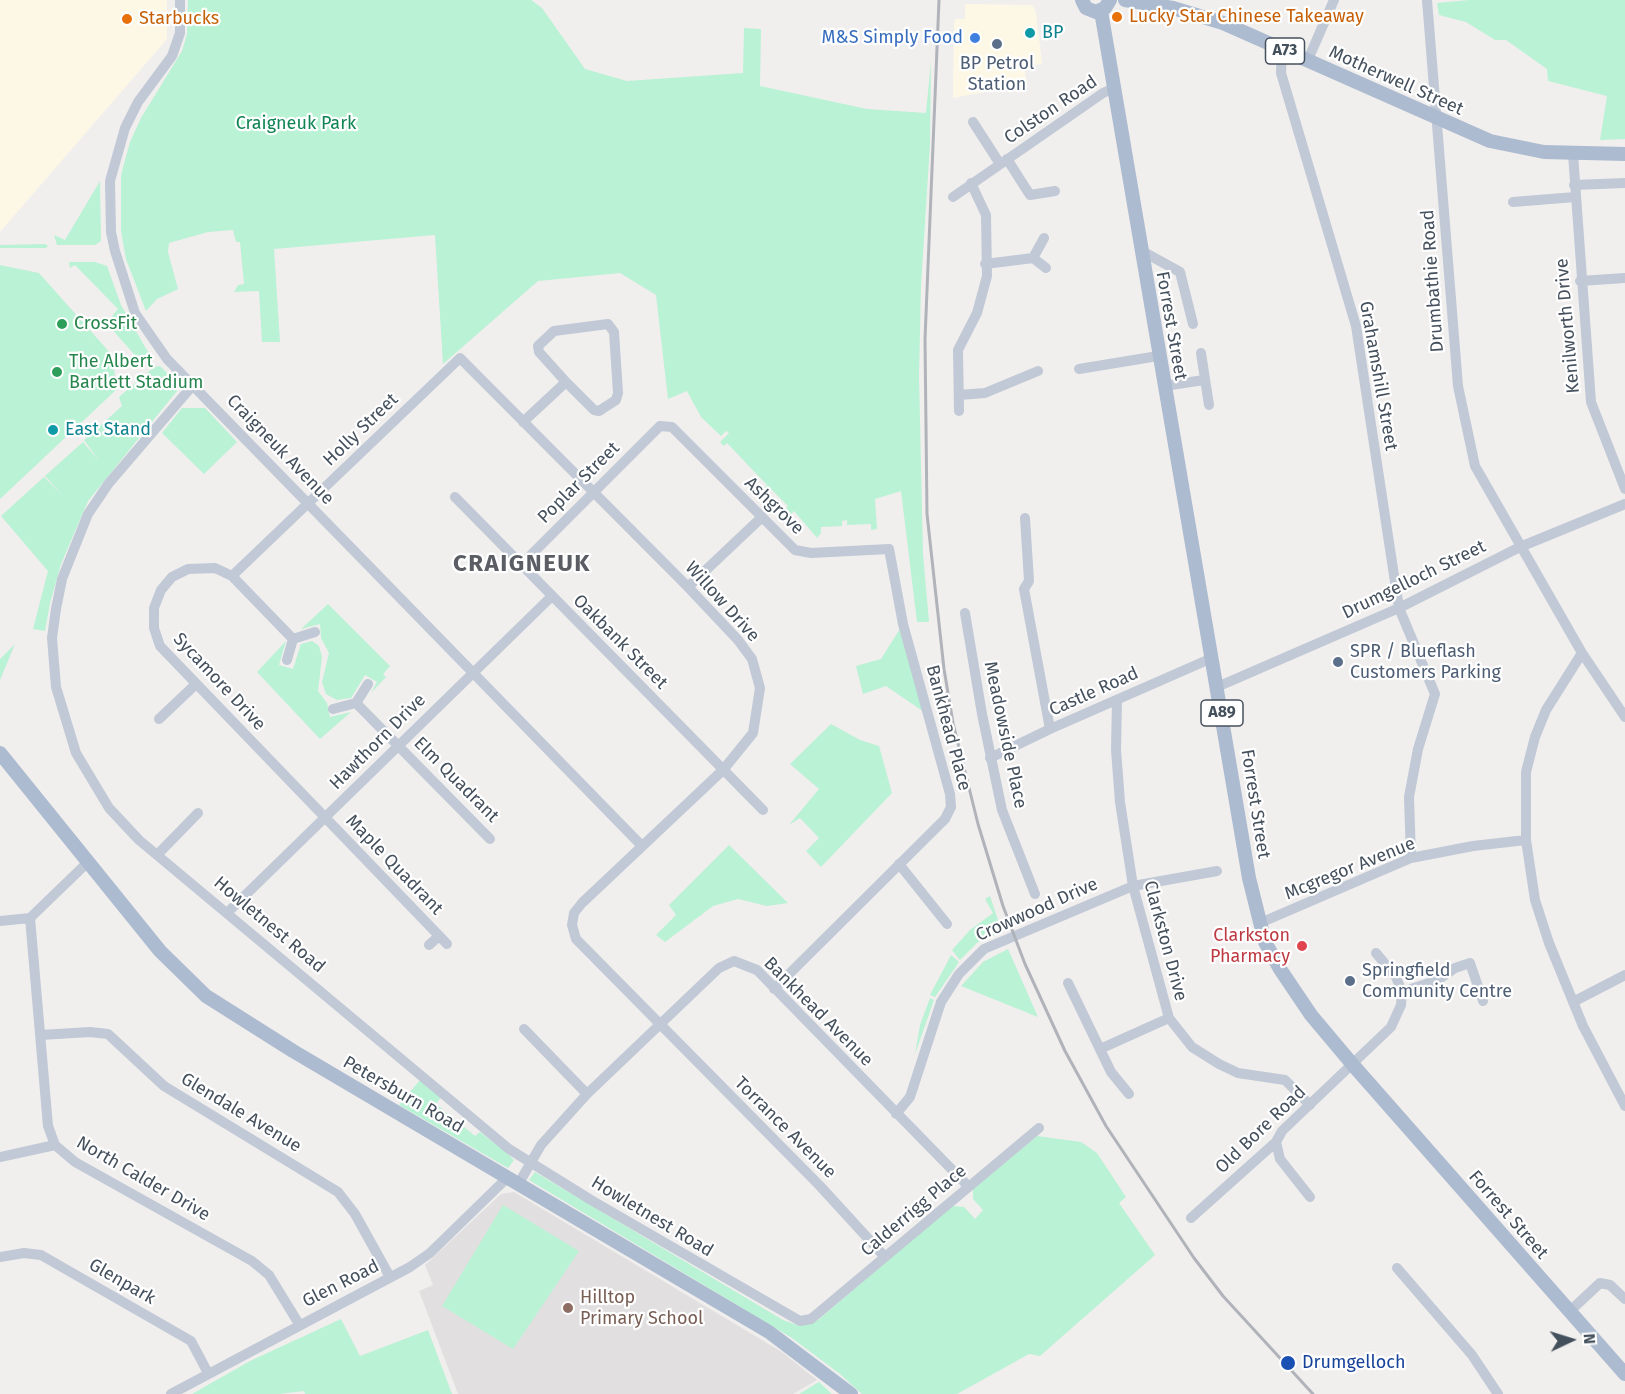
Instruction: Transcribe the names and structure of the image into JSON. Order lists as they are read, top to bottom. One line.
{"streets":{"main road":["A73","Motherwell Street","Forrest Street","A89","Petersburn Road"],"street":["Colston Road","Drumbathie Road","Kenilworth Drive","Grahamshill Street","Holly Street","Craigneuk Avenue","Poplar Street","Ashgrove","Drumgelloch Street","Willow Drive","Oakbank Street","Sycamore Drive","Castle Road","Bankhead Place","Meadowside Place","Hawthorn Drive","Elm Quadrant","Maple Quadrant","Mcgregor Avenue","Crowwood Drive","Howletnest Road","Clarkston Drive","Bankhead Avenue","Glendale Avenue","Torrance Avenue","Old Bore Road","North Calder Drive","Calderrigg Place","Glenpark","Glen Road"]},"crossings":[["Motherwell Street","Drumbathie Road"],["Motherwell Street","Kenilworth Drive"],["Motherwell Street","Grahamshill Street"],["Colston Road","Forrest Street"],["Drumbathie Road","Drumgelloch Street"],["Forrest Street","Drumgelloch Street"],["Forrest Street","Castle Road"],["Forrest Street","A89"],["Forrest Street","Mcgregor Avenue"],["Forrest Street","Old Bore Road"],["Grahamshill Street","Drumgelloch Street"],["Grahamshill Street","Mcgregor Avenue"],["Holly Street","Craigneuk Avenue"],["Holly Street","Willow Drive"],["Holly Street","Sycamore Drive"],["Craigneuk Avenue","Willow Drive"],["Craigneuk Avenue","Hawthorn Drive"],["Craigneuk Avenue","Howletnest Road"],["Poplar Street","Ashgrove"],["Poplar Street","Willow Drive"],["Poplar Street","Oakbank Street"],["Ashgrove","Bankhead Place"],["Willow Drive","Oakbank Street"],["Willow Drive","Bankhead Avenue"],["Willow Drive","Torrance Avenue"],["Oakbank Street","Hawthorn Drive"],["Sycamore Drive","Hawthorn Drive"],["Sycamore Drive","Maple Quadrant"],["Castle Road","Meadowside Place"],["Castle Road","Clarkston Drive"],["Bankhead Place","Bankhead Avenue"],["Hawthorn Drive","Elm Quadrant"],["Hawthorn Drive","Maple Quadrant"],["Hawthorn Drive","Howletnest Road"],["Crowwood Drive","Clarkston Drive"],["Crowwood Drive","Bankhead Avenue"],["Howletnest Road","Bankhead Avenue"],["Howletnest Road","Calderrigg Place"],["Clarkston Drive","Old Bore Road"],["Bankhead Avenue","Petersburn Road"],["Bankhead Avenue","Torrance Avenue"],["Bankhead Avenue","Calderrigg Place"],["Bankhead Avenue","Glen Road"],["Petersburn Road","Glen Road"],["Glendale Avenue","North Calder Drive"],["Glendale Avenue","Glen Road"],["Torrance Avenue","Calderrigg Place"],["North Calder Drive","Glen Road"],["Glenpark","Glen Road"]],"districts":["CRAIGNEUK"],"parks":["Craigneuk Park"],"places":["Lucky Star Chinese Takeaway","Starbucks","BP","M&S Simply Food","BP Petrol Station","CrossFit","The Albert Bartlett Stadium","East Stand","SPR / Blueflash Customers Parking","Clarkston Pharmacy","Springfield Community Centre","Hilltop Primary School","Drumgelloch"],"north":"right"}
